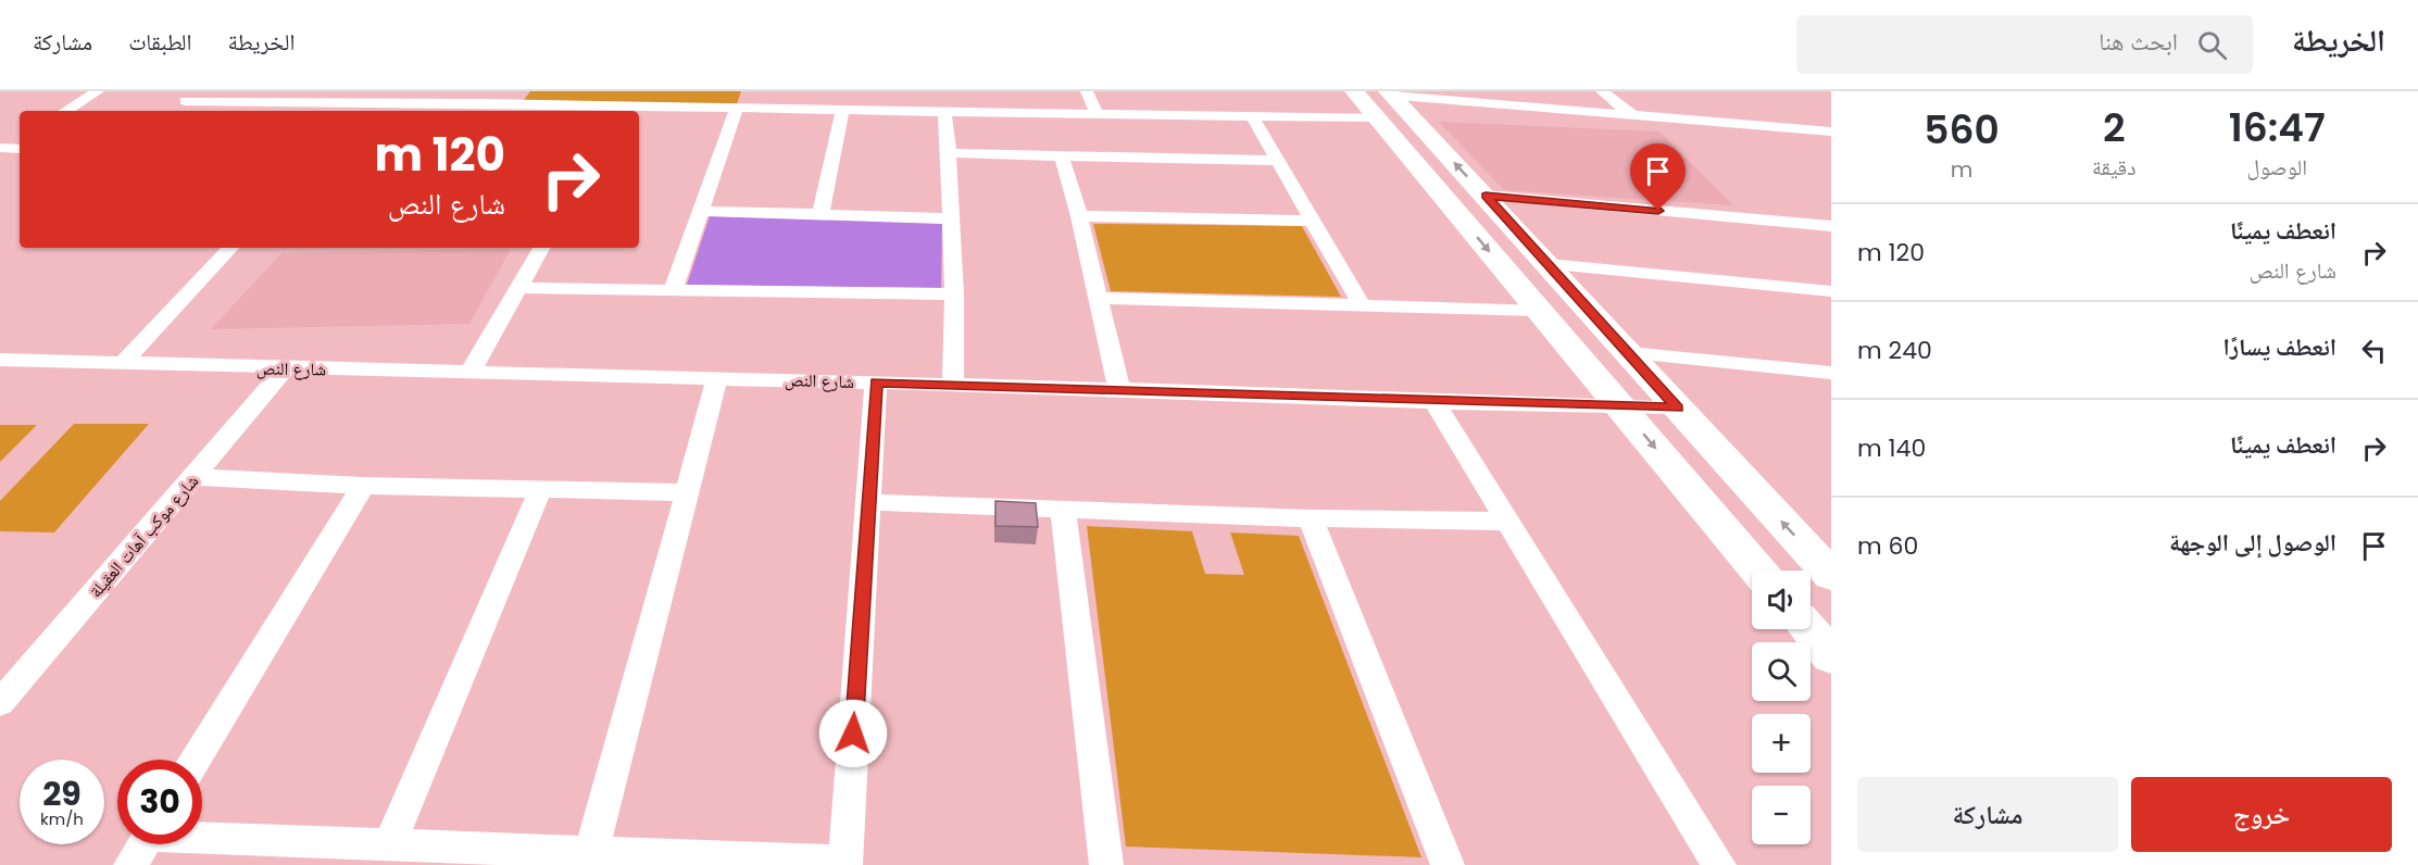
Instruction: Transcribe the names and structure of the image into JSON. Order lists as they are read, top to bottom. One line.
{"streets":{"street":["شارع النص","شارع موكب آهات العقيلة"]},"crossings":[["شارع النص","شارع موكب آهات العقيلة"]],"page":{"header":"الخريطة","search":"ابحث هنا","nav":["الخريطة","الطبقات","مشاركة"],"eta":["16:47","الوصول","2","دقيقة","560","m"],"turn":["120 m","شارع النص"],"list":[{"name":"انعطف يمينًا","note":"شارع النص","value":"120 m"},{"name":"انعطف يسارًا","value":"240 m"},{"name":"انعطف يمينًا","value":"140 m"},{"name":"الوصول إلى الوجهة","value":"60 m"}],"map_buttons":["+","−"],"speed":"29 km/h","limit":"30","buttons":["خروج","مشاركة"]}}
